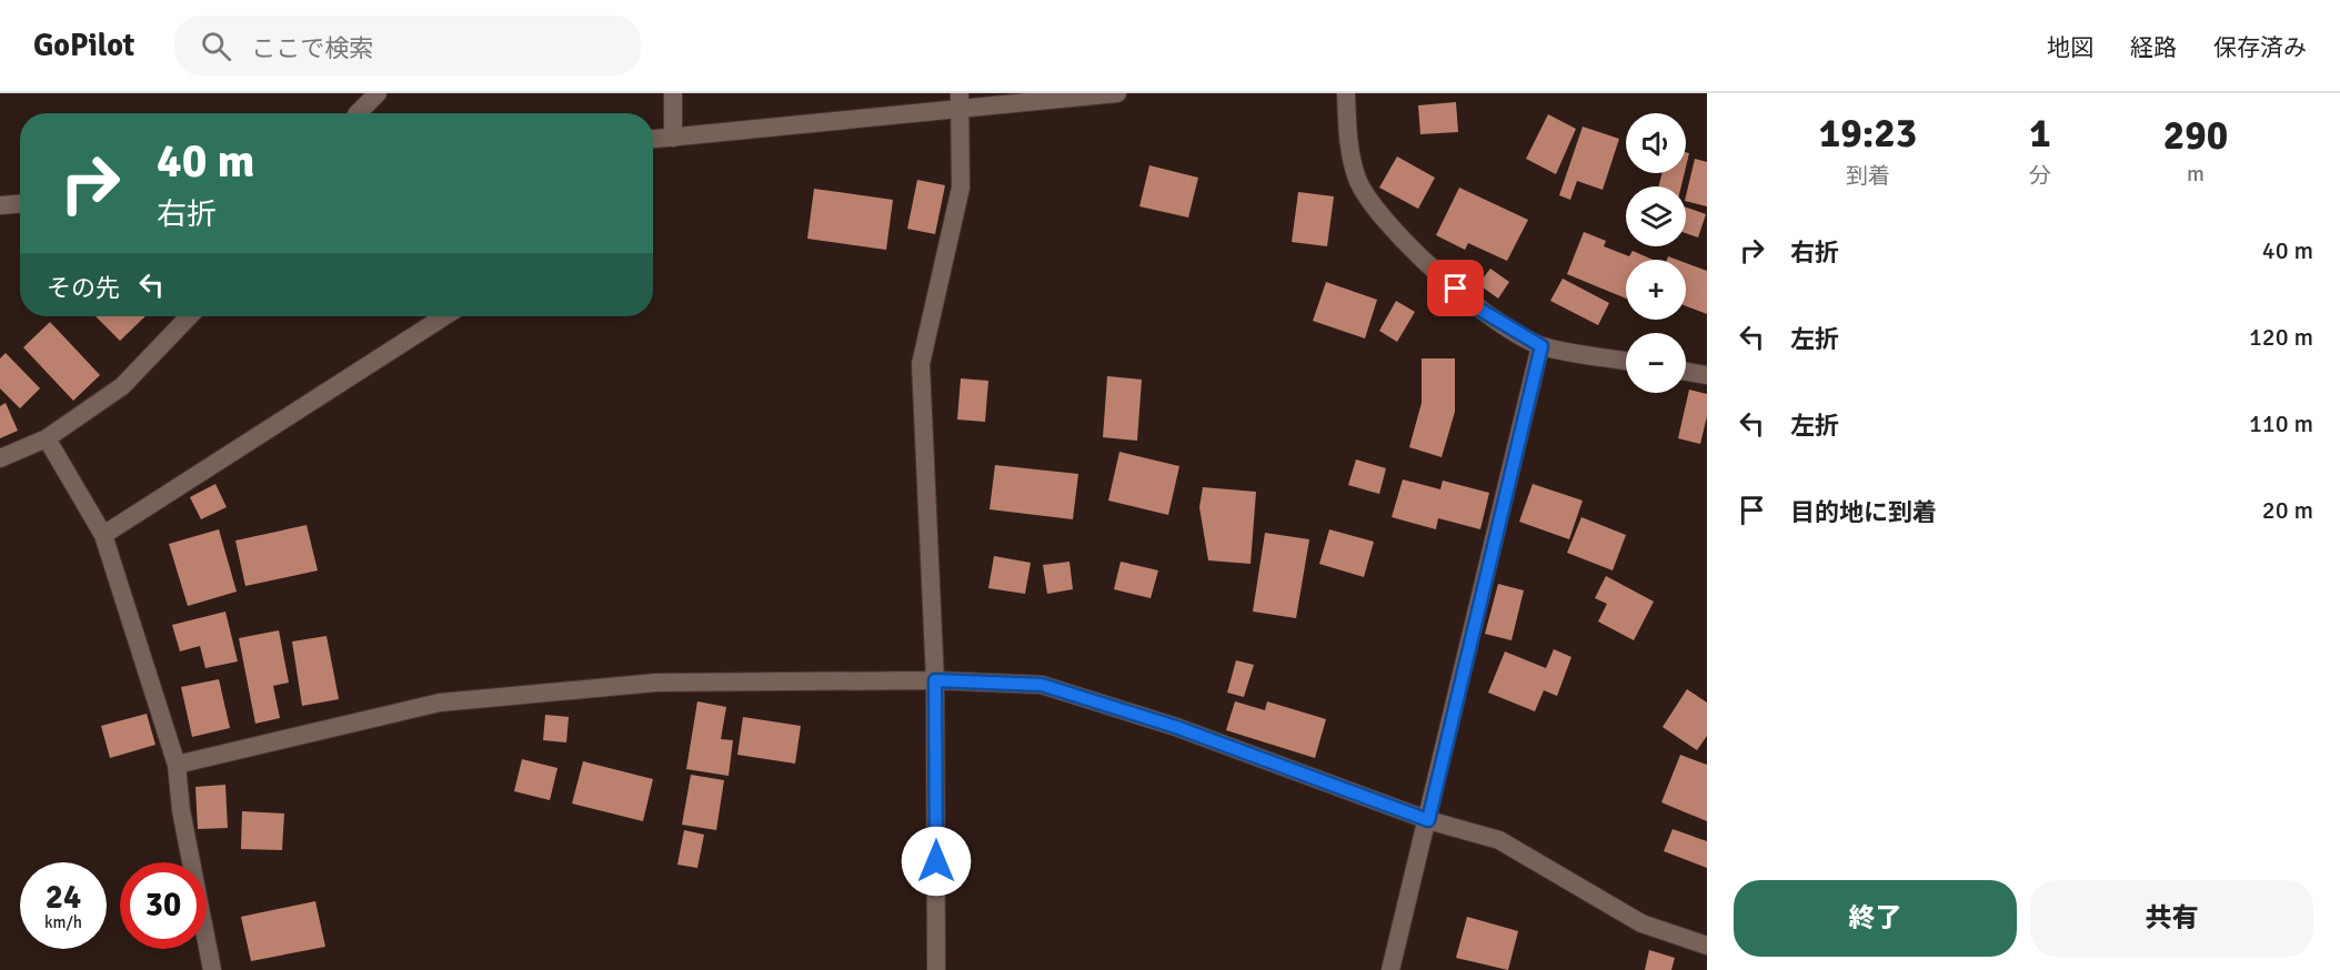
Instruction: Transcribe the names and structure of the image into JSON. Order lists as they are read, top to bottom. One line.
{"page":{"header":"GoPilot","search":"ここで検索","nav":["地図","経路","保存済み"],"eta":["19:23","到着","1","分","290","m"],"map_buttons":["+","−"],"turn":["40 m","右折"],"list":[{"name":"右折","value":"40 m"},{"name":"左折","value":"120 m"},{"name":"左折","value":"110 m"},{"name":"目的地に到着","value":"20 m"}],"then":"その先","speed":"24 km/h","limit":"30","buttons":["終了","共有"]}}
